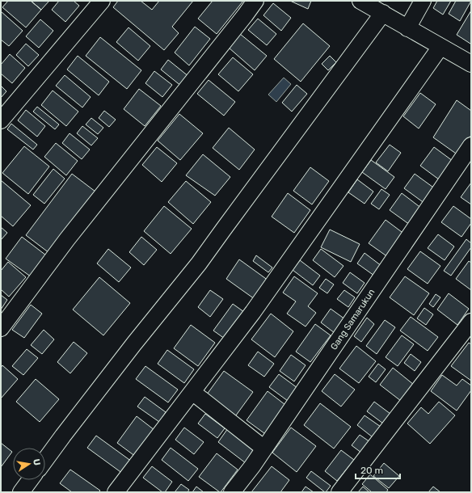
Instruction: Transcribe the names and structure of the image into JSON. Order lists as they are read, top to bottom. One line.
{"streets":{"street":["Gang Samarukun"]},"scale_bar":"20 m","north":"right"}
